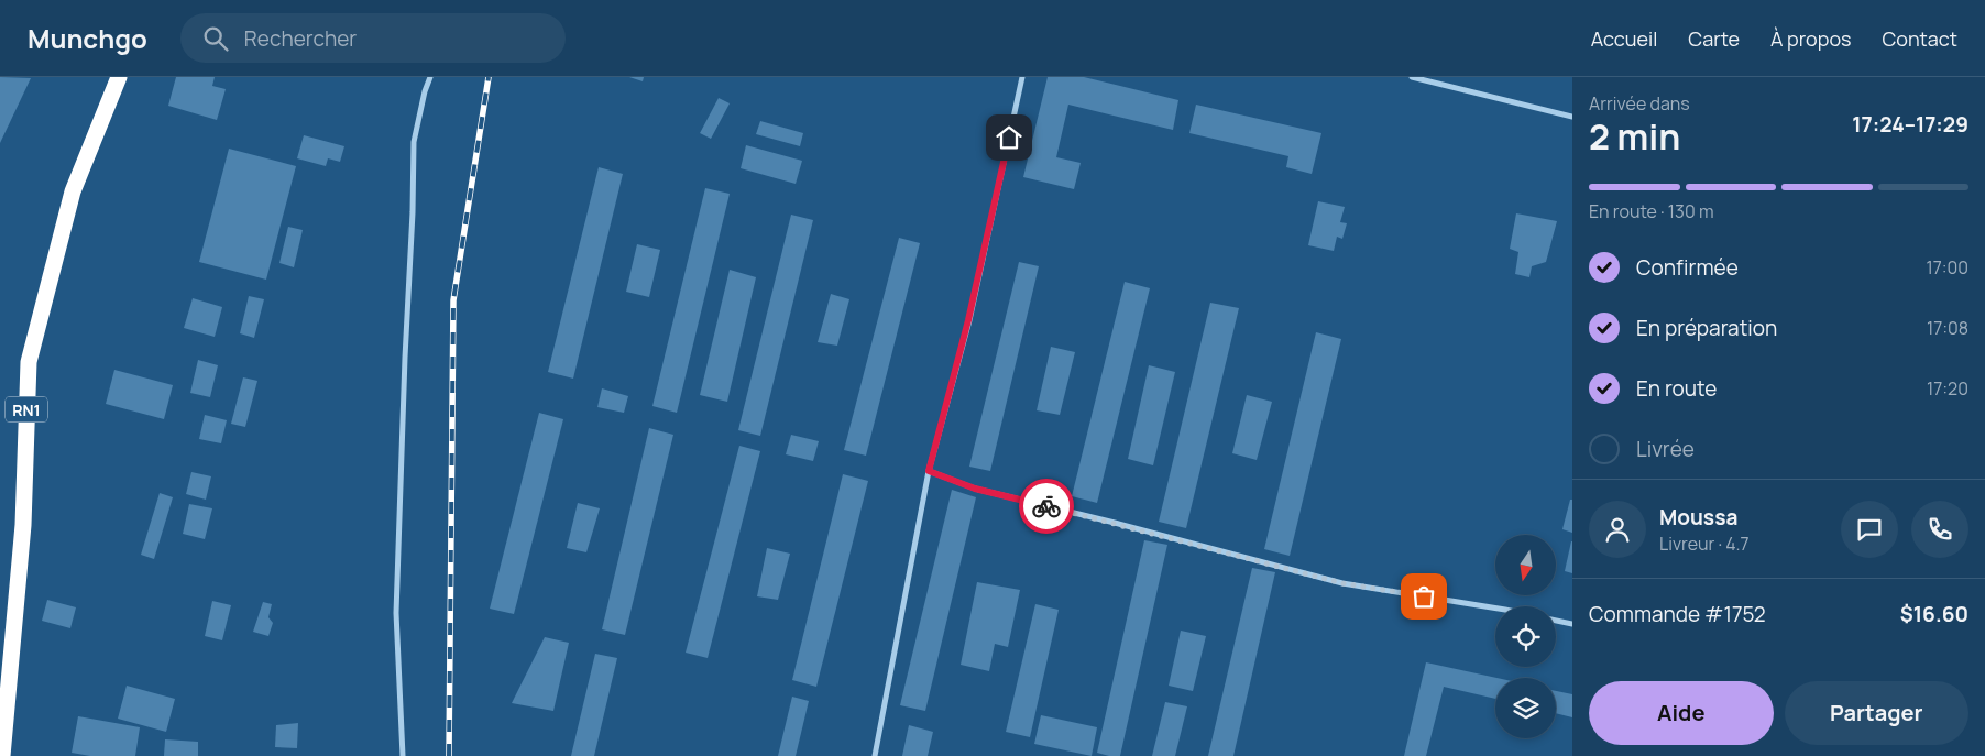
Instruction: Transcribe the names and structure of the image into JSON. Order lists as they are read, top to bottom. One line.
{"streets":{"highway":["RN1"]},"north":"bottom","page":{"header":"Munchgo","search":"Rechercher","nav":["Accueil","Carte","À propos","Contact"],"heading":["2 min","Arrivée dans","17:24–17:29"],"panel":["Moussa","Livreur · 4.7","Commande #1752","$16.60"],"bar":"En route · 130 m","list":[["Confirmée","17:00"],["En préparation","17:08"],["En route","17:20"],"Livrée"],"buttons":["Aide","Partager"]}}
